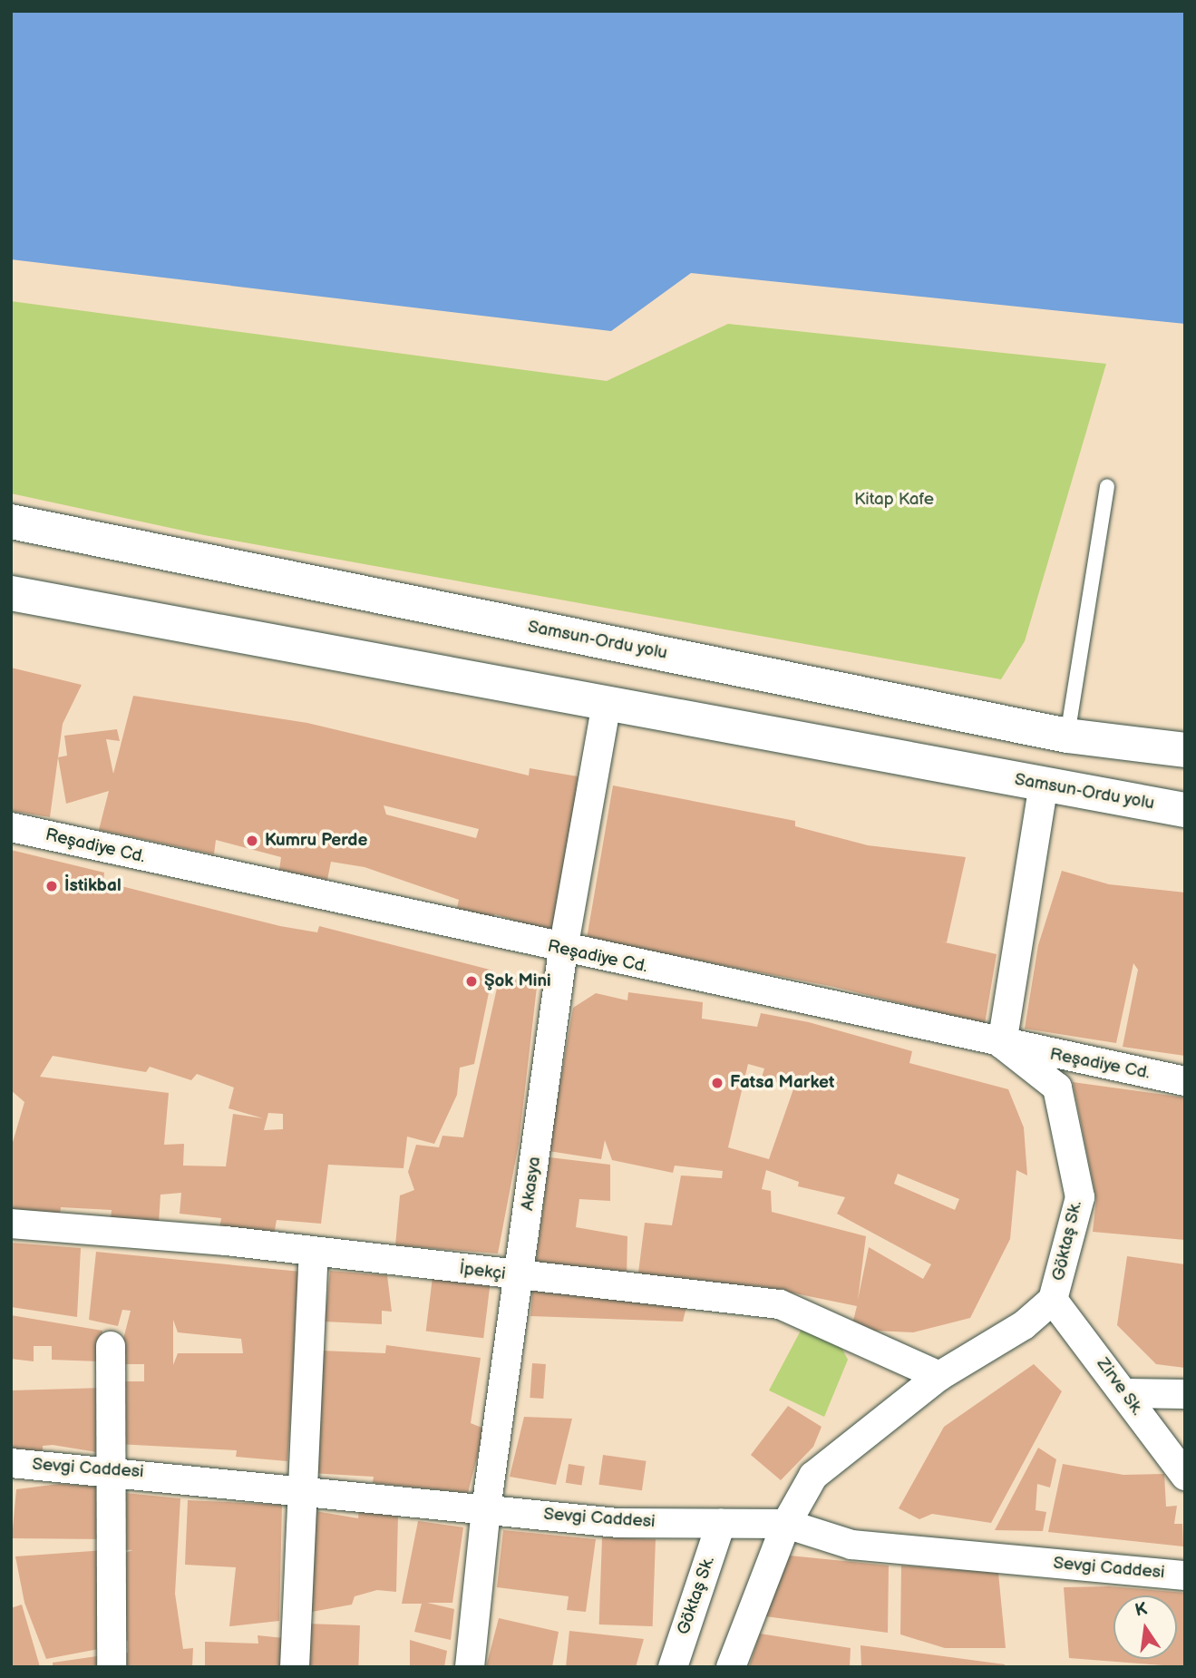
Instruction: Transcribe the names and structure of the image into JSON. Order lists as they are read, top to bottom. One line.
{"streets":{"highway":["Samsun-Ordu yolu"],"street":["Reşadiye Cd.","Akasya","Göktaş Sk.","İpekçi","Zirve Sk.","Sevgi Caddesi"]},"crossings":[["Samsun-Ordu yolu","Akasya"],["Reşadiye Cd.","Akasya"],["Reşadiye Cd.","Göktaş Sk."],["Akasya","İpekçi"],["Akasya","Sevgi Caddesi"],["Göktaş Sk.","İpekçi"],["Göktaş Sk.","Zirve Sk."],["Göktaş Sk.","Sevgi Caddesi"]],"parks":["Kitap Kafe"],"places":["Kumru Perde","İstikbal","Şok Mini","Fatsa Market"],"north":"top"}
